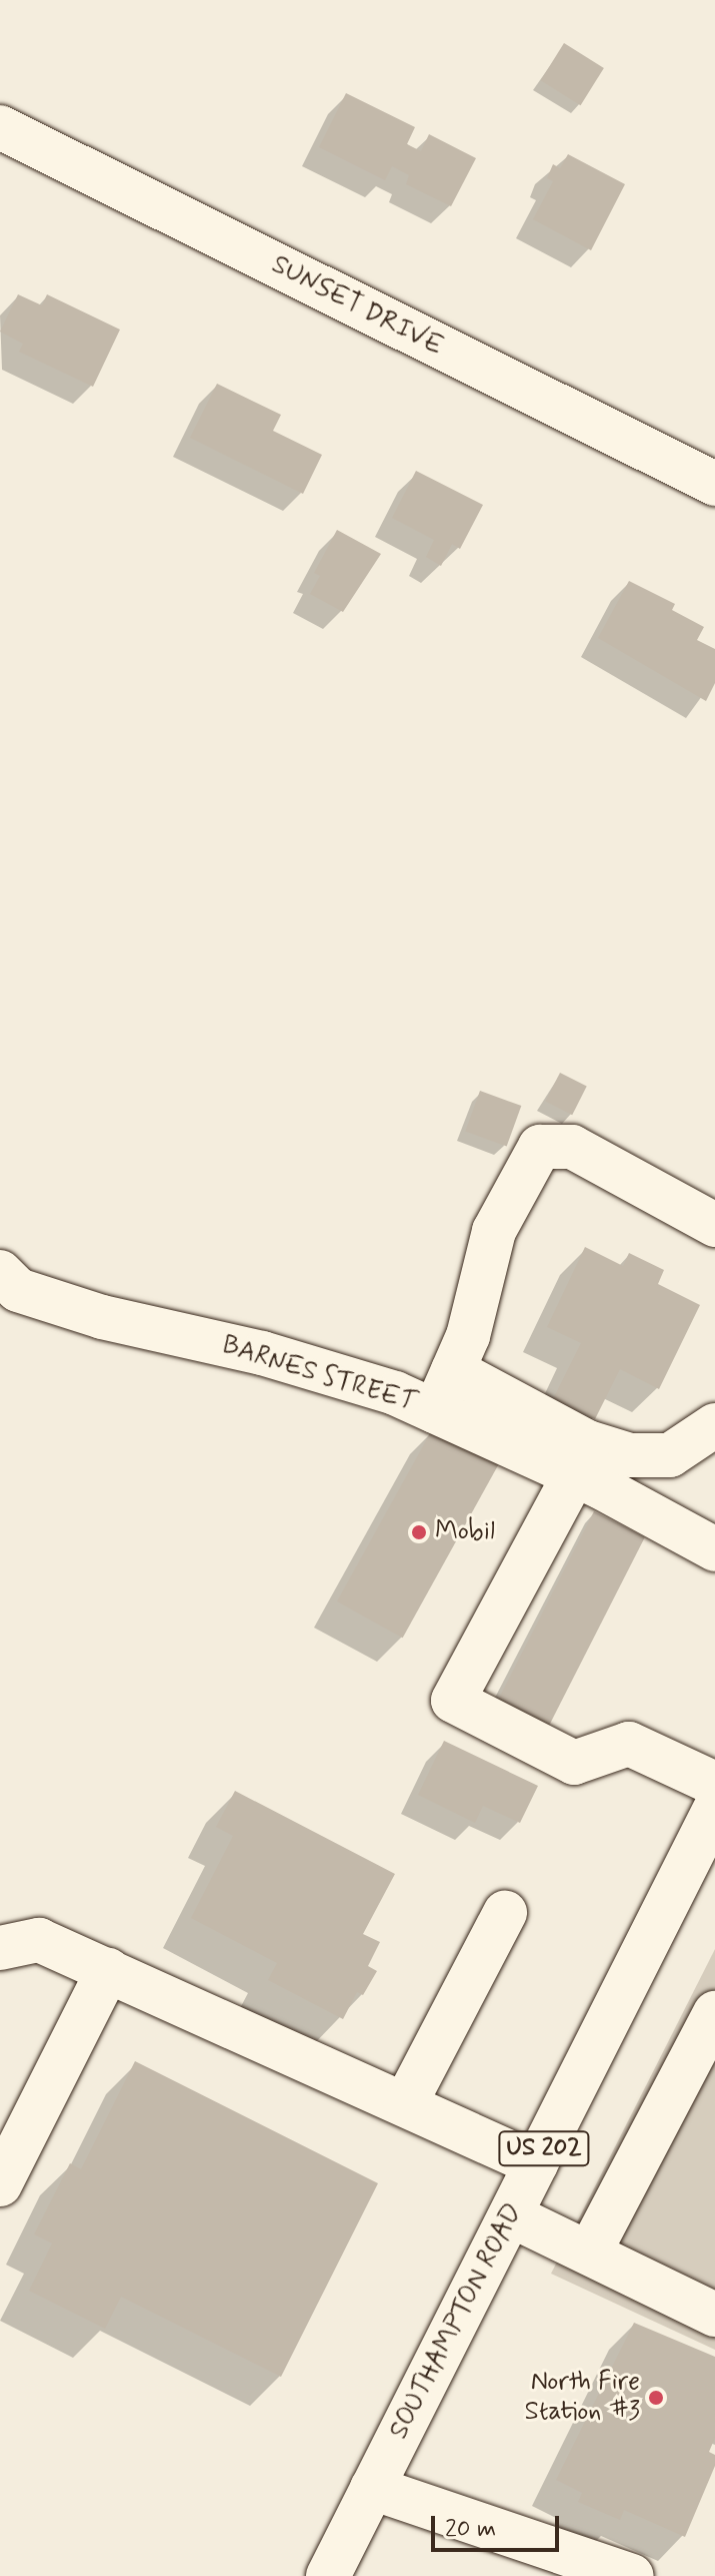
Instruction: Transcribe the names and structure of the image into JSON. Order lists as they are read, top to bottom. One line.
{"streets":{"street":["SUNSET DRIVE","BARNES STREET","US 202","SOUTHAMPTON ROAD"]},"places":["Mobil","North Fire Station #3"],"scale_bar":"20 m"}
